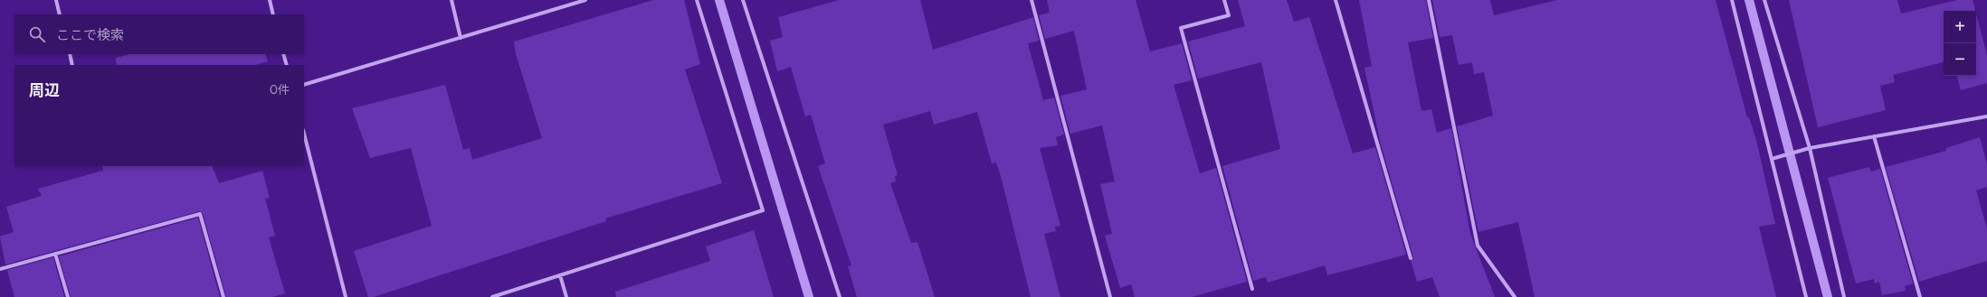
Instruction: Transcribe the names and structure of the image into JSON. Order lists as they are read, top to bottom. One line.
{"page":{"map_buttons":["+","−"],"search":"ここで検索","heading":["周辺","0件"]}}
